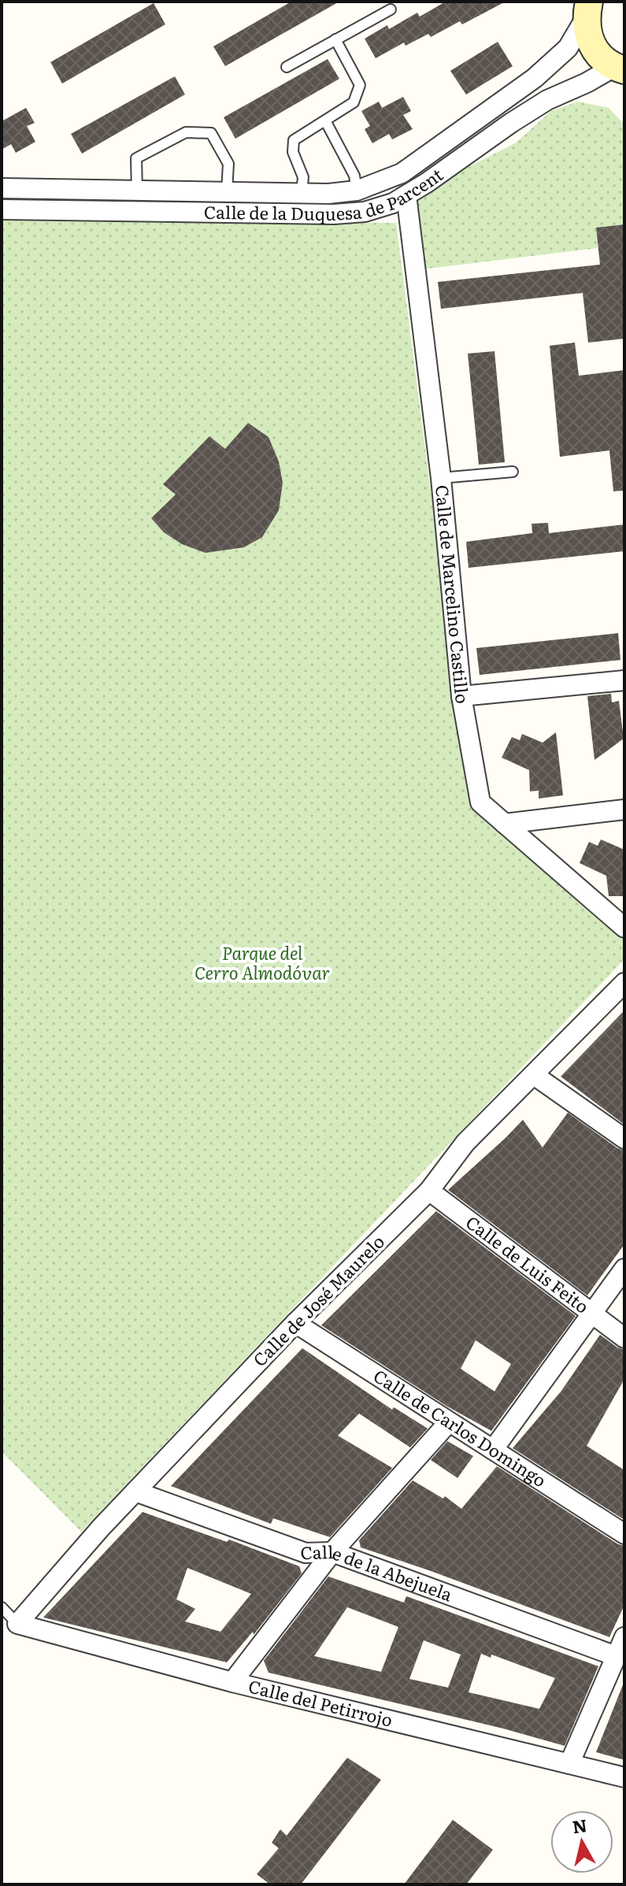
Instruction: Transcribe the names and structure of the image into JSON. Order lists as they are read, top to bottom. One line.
{"streets":{"street":["Calle de la Duquesa de Parcent","Calle de Marcelino Castillo","Calle de Luis Feito","Calle de José Maurelo","Calle de Carlos Domingo","Calle de la Abejuela","Calle del Petirrojo"]},"crossings":[["Calle de la Duquesa de Parcent","Calle de Marcelino Castillo"],["Calle de Luis Feito","Calle de José Maurelo"],["Calle de José Maurelo","Calle de Carlos Domingo"],["Calle de José Maurelo","Calle de la Abejuela"],["Calle de José Maurelo","Calle del Petirrojo"]],"parks":["Parque del Cerro Almodóvar"],"north":"top"}
